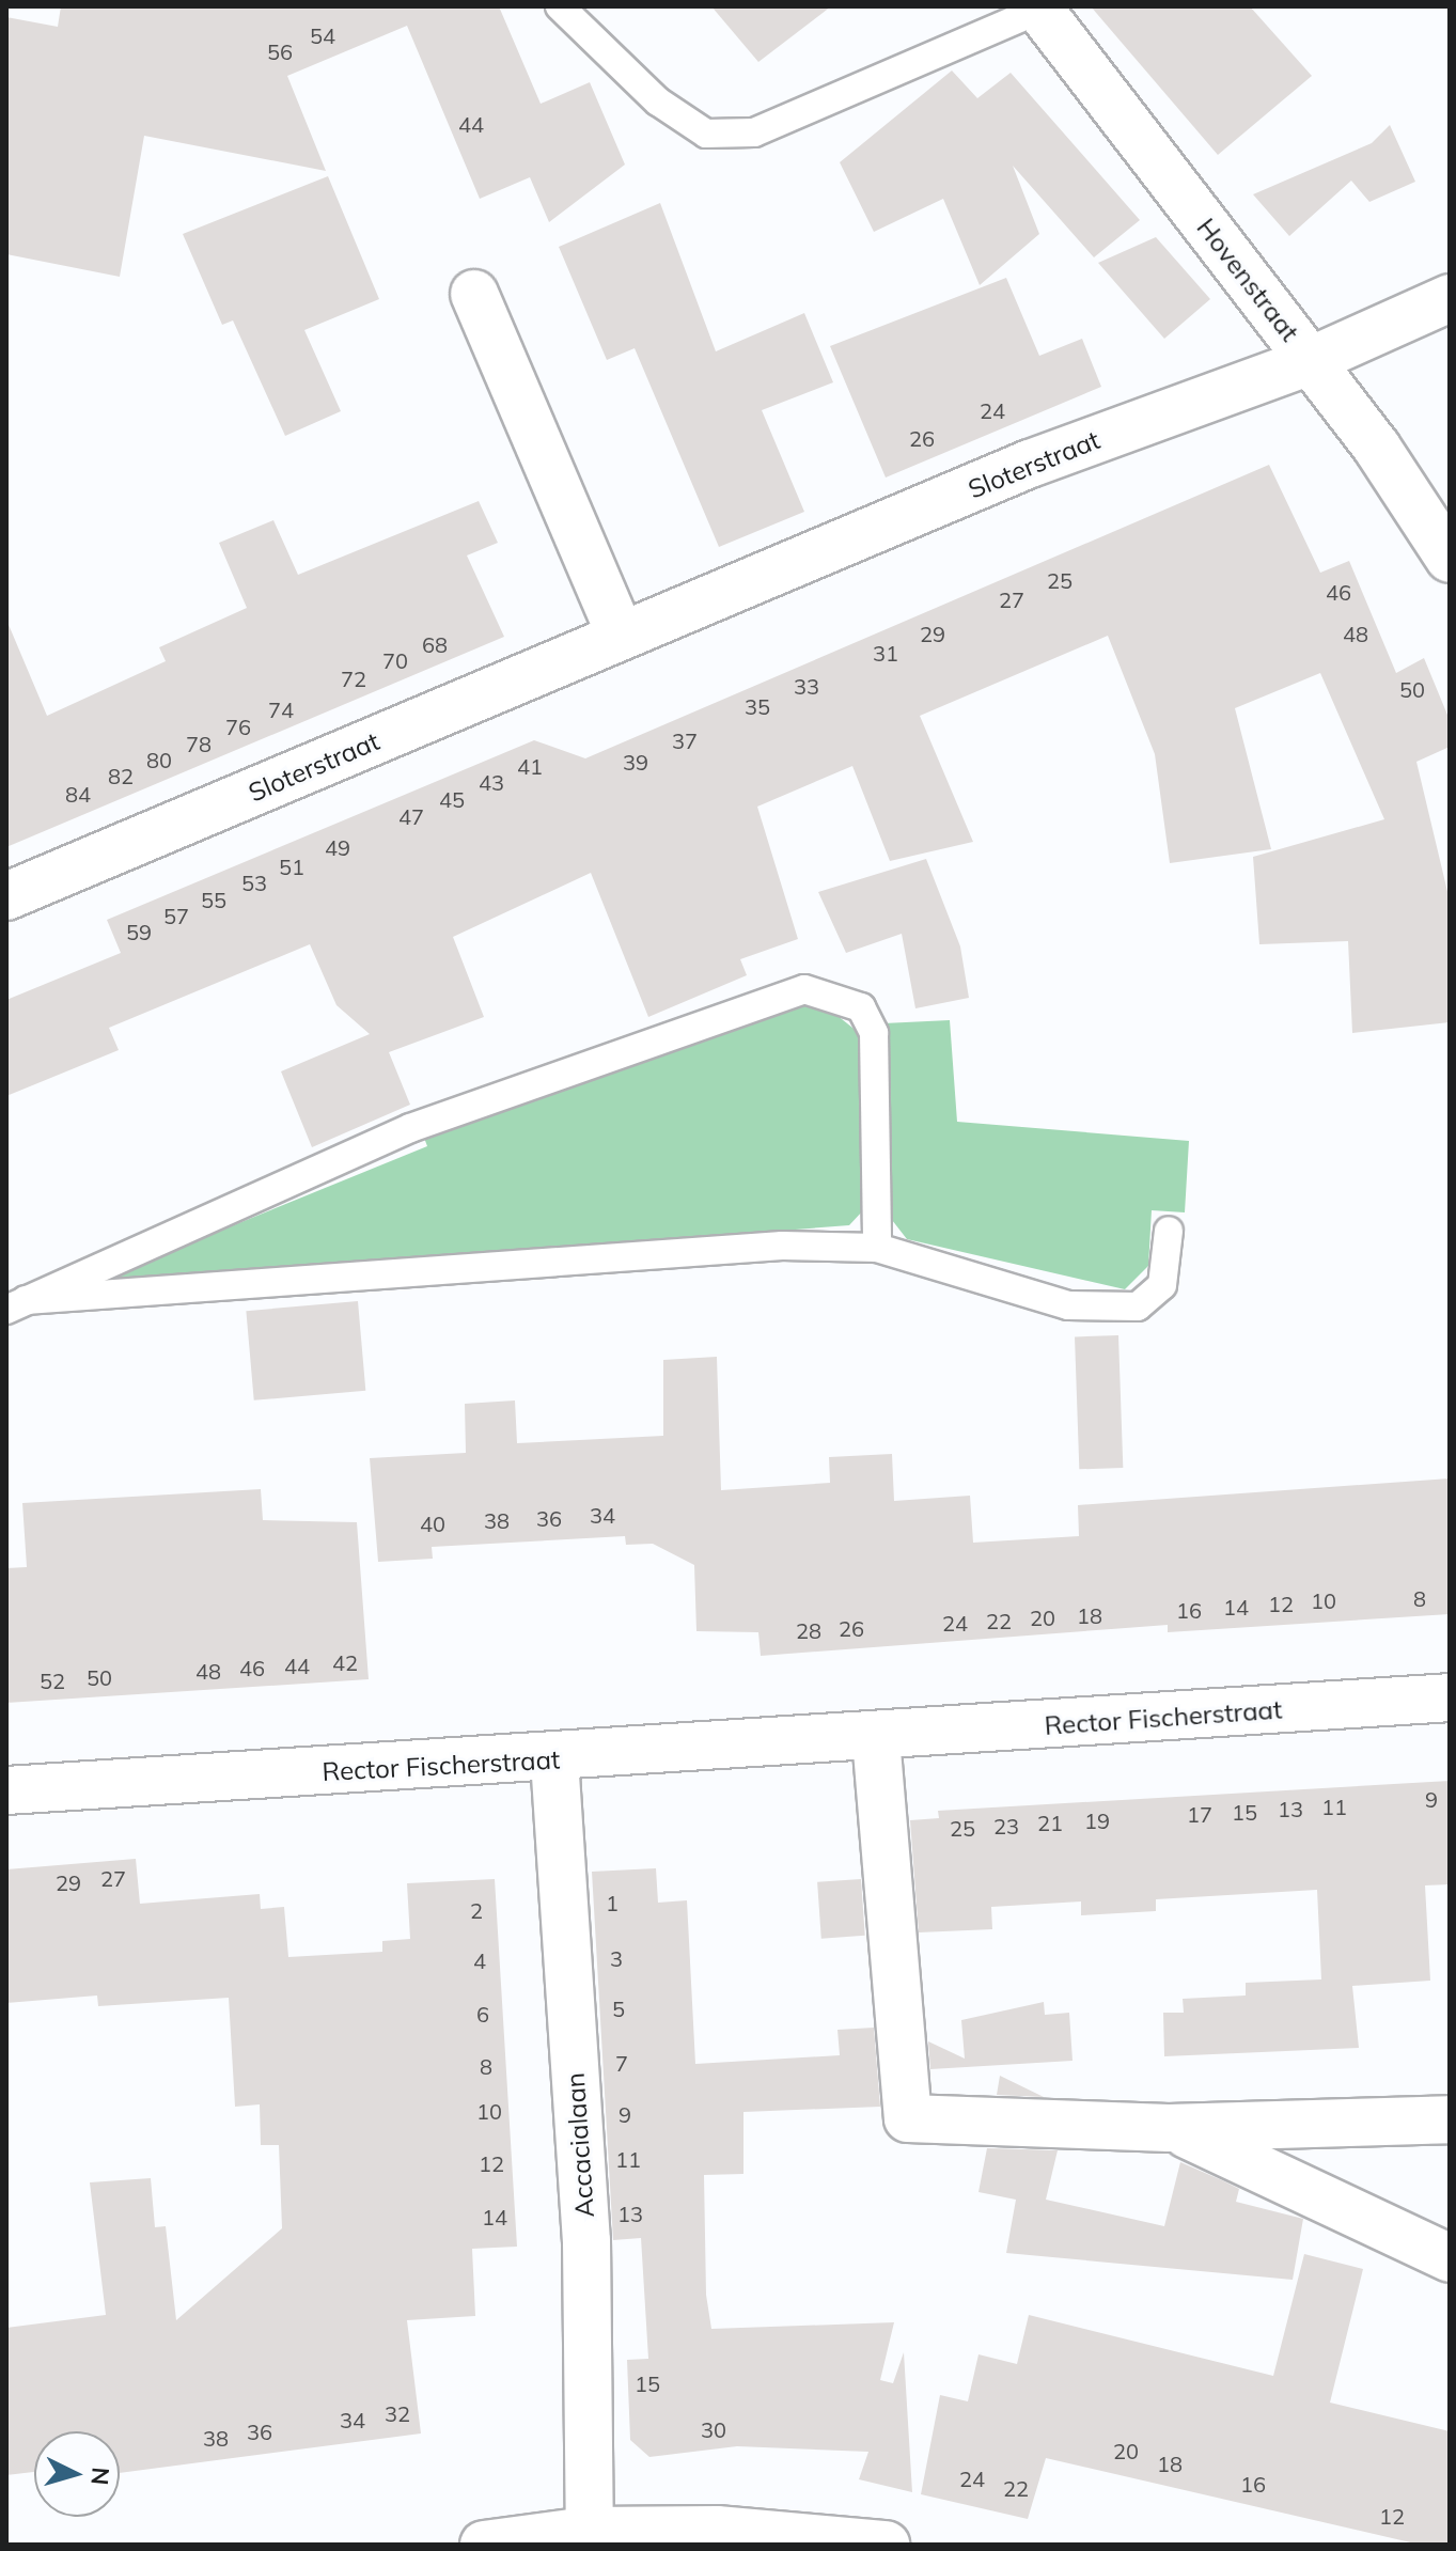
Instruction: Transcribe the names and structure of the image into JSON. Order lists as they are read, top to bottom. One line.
{"streets":{"street":["Hovenstraat","Sloterstraat","Rector Fischerstraat","Accacialaan"]},"crossings":[["Hovenstraat","Sloterstraat"],["Rector Fischerstraat","Accacialaan"]],"house_numbers":["54","56","44","24","26","25","46","27","29","48","68","31","70","72","33","50","35","74","76","37","78","80","39","41","82","43","84","45","47","49","51","53","55","57","59","34","36","38","40","8","10","12","14","16","18","20","22","24","26","28","42","44","46","48","50","52","9","11","13","15","17","19","21","23","25","27","29","1","2","3","4","5","6","7","8","10","9","11","12","13","14","15","32","34","30","36","38","20","18","24","16","22","12"],"north":"right"}
